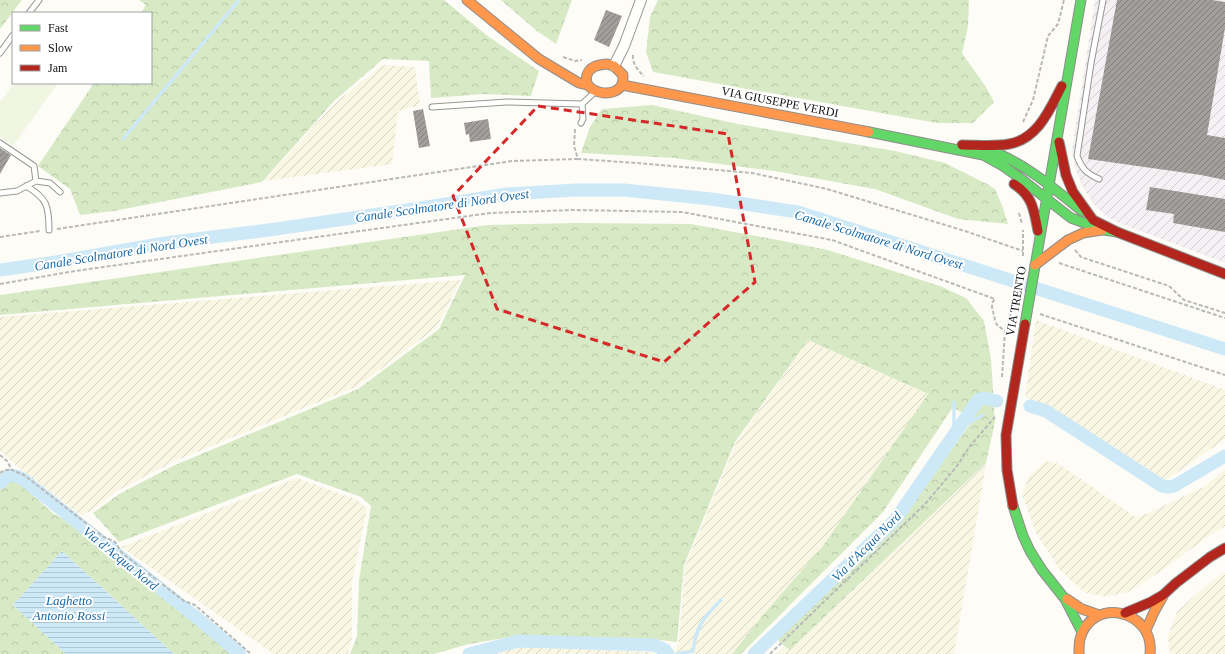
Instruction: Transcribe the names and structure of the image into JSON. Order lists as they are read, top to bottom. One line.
{"streets":{"street":["VIA GIUSEPPE VERDI","VIA TRENTO"]},"crossings":[["VIA GIUSEPPE VERDI","VIA TRENTO"]],"water":["Canale Scolmatore di Nord Ovest","Via d'Acqua Nord","Laghetto Antonio Rossi"],"legend":["Fast","Slow","Jam"]}
